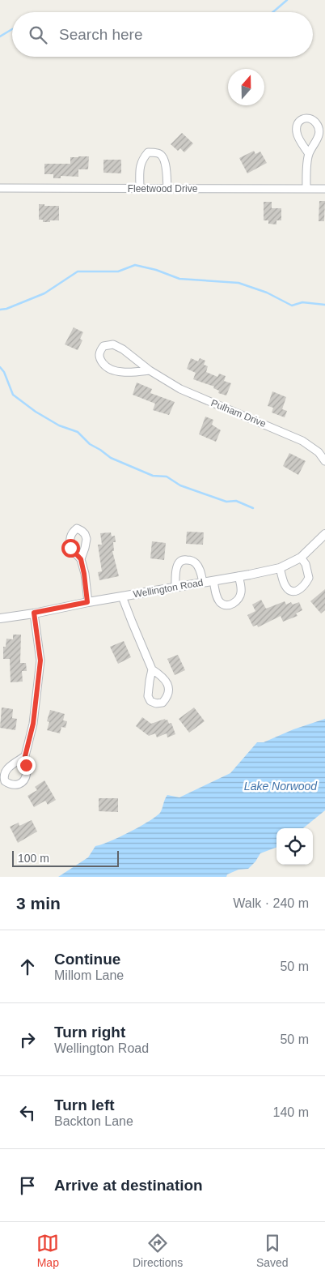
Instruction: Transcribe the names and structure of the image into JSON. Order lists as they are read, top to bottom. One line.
{"streets":{"street":["Fleetwood Drive","Pulham Drive","Wellington Road"]},"water":["Lake Norwood"],"scale_bar":"100 m","north":"top","page":{"search":"Search here","scale":"100 m","heading":["3 min","Walk · 240 m"],"list":[["Continue","Millom Lane","50 m"],["Turn right","Wellington Road","50 m"],["Turn left","Backton Lane","140 m"],"Arrive at destination"],"nav":["Map","Directions","Saved"]}}
